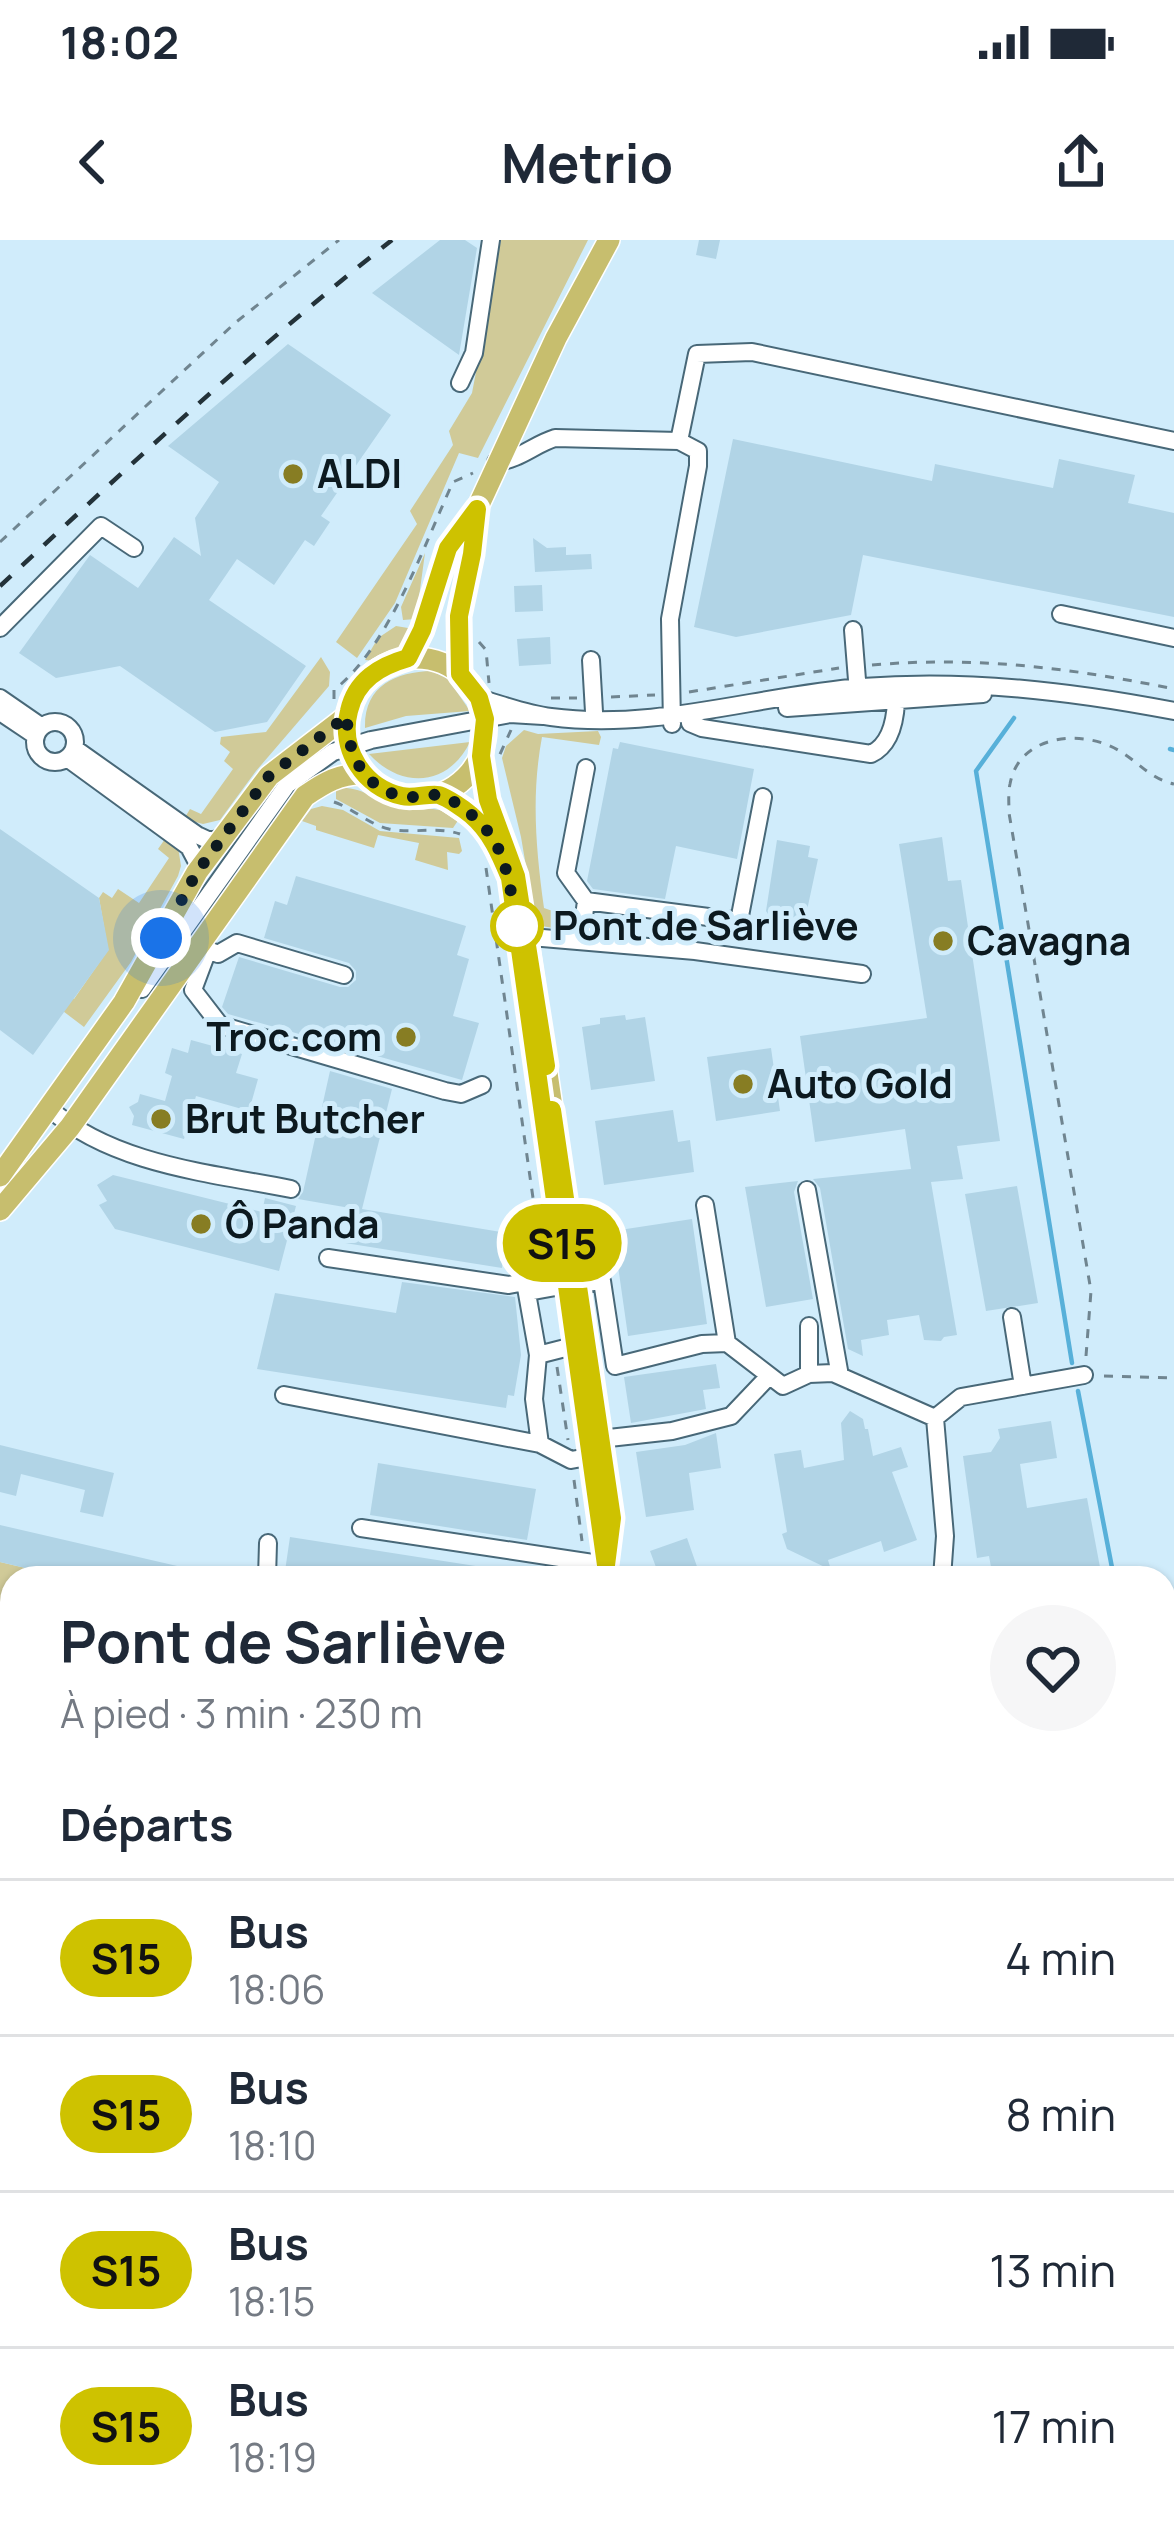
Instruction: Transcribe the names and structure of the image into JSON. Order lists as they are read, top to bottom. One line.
{"places":["ALDI","Pont de Sarliève","Cavagna","Troc.com","Auto Gold","Brut Butcher","Ô Panda"],"lines":["bus line S15"],"page":{"status":"18:02","header":"Metrio","on_map":"S15","heading":[["Pont de Sarliève","À pied · 3 min · 230 m"],"Départs"],"list":[{"mark":"S15","name":"Bus","note":"18:06","value":"4 min"},{"mark":"S15","name":"Bus","note":"18:10","value":"8 min"},{"mark":"S15","name":"Bus","note":"18:15","value":"13 min"},{"mark":"S15","name":"Bus","note":"18:19","value":"17 min"}]}}
